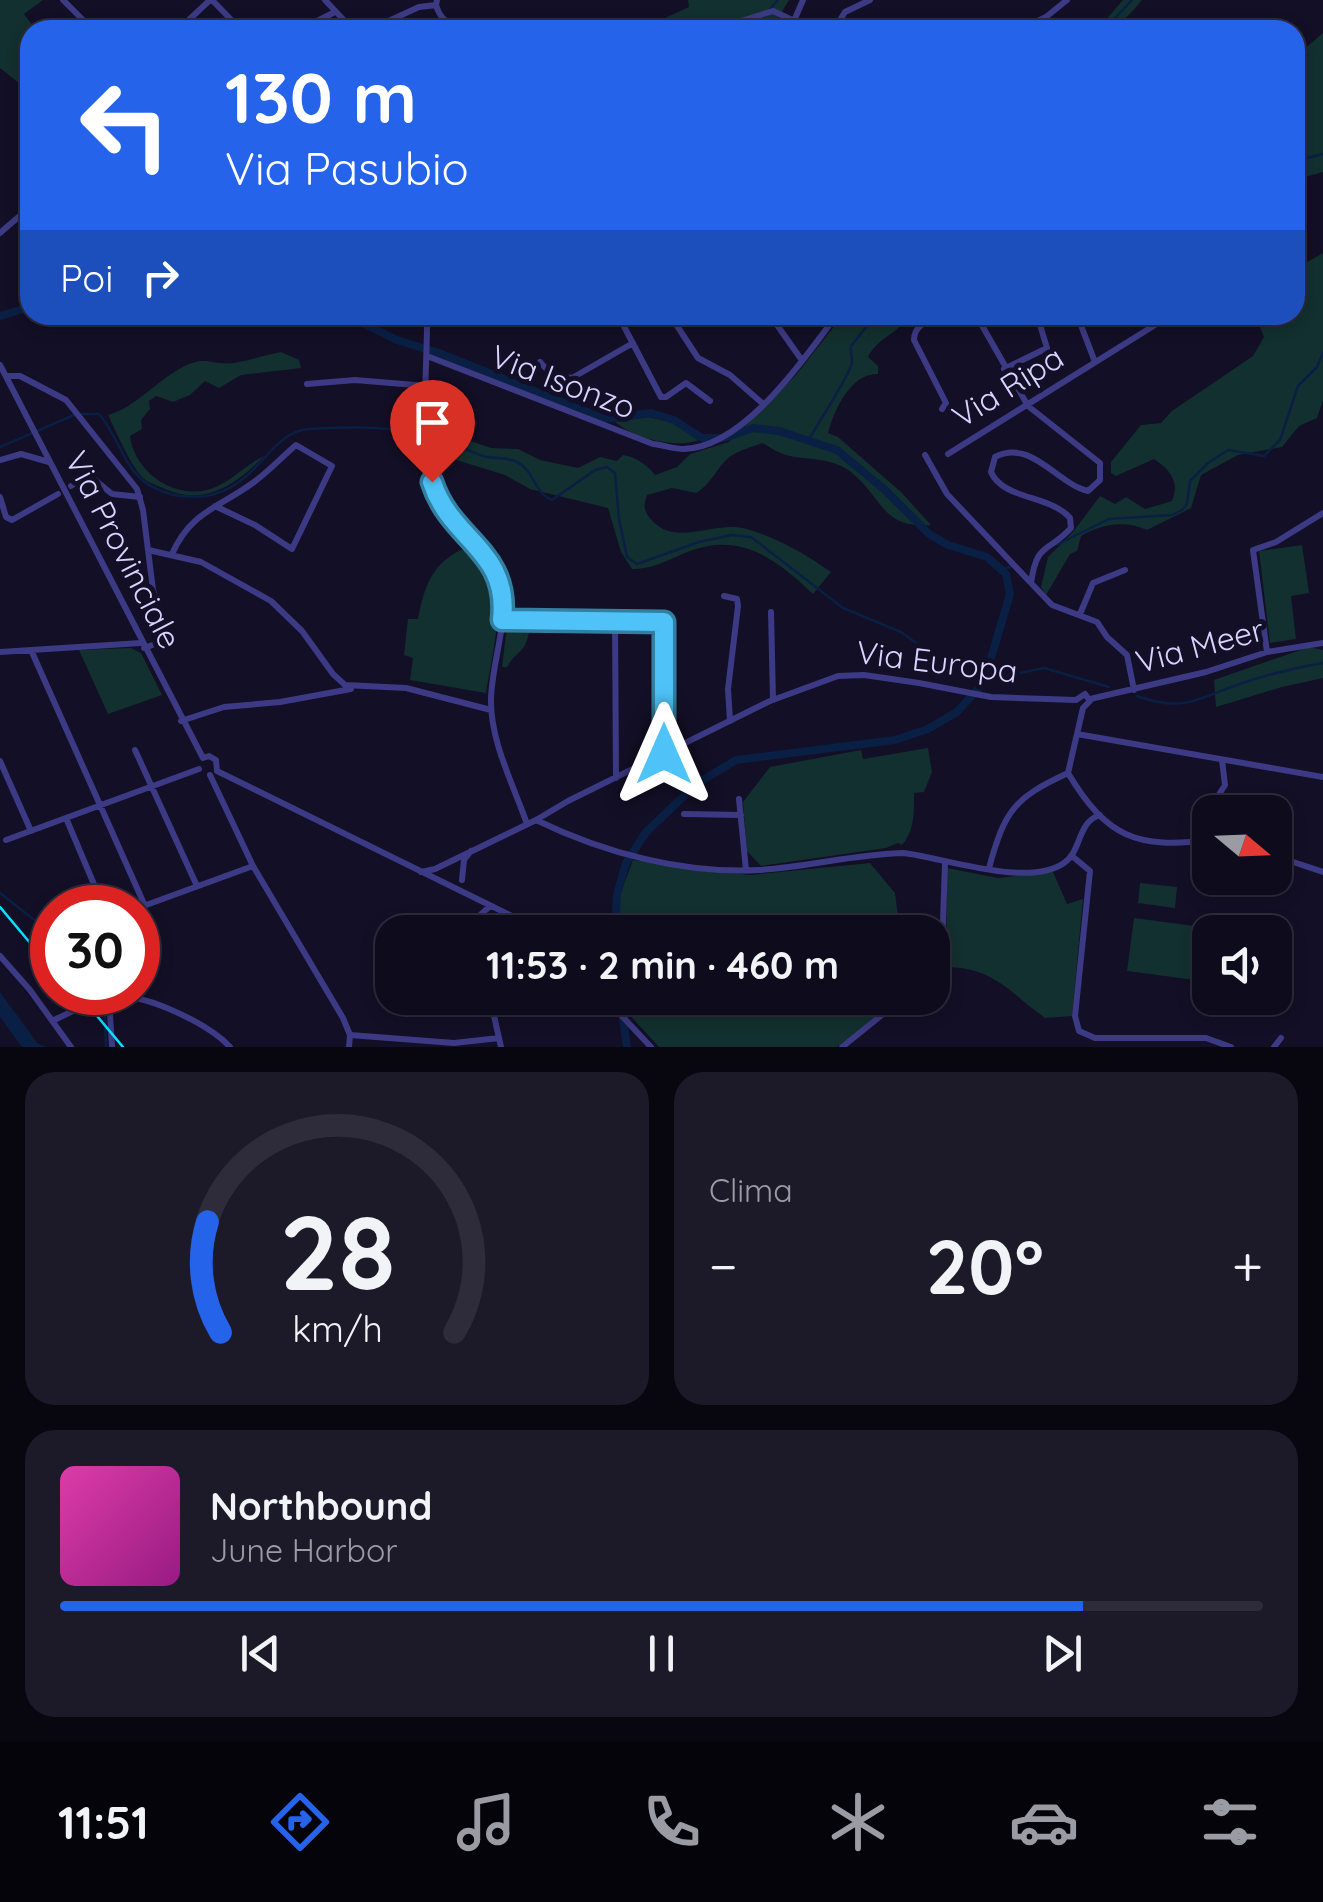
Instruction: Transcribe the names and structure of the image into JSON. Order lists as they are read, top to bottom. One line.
{"streets":{"street":["Via Isonzo","Via Ripa","Via Provinciale","Via Meer","Via Europa"]},"crossings":[["Via Ripa","Via Meer"],["Via Meer","Via Europa"]],"north":"right","page":{"turn":["130 m","Via Pasubio"],"then":"Poi","limit":"30","trip":"11:53 · 2 min · 460 m","tile":"Clima","heat":["−","20°","+"],"song":["Northbound","June Harbor"],"tabs":"11:51","gauge":["28","km/h"]}}
